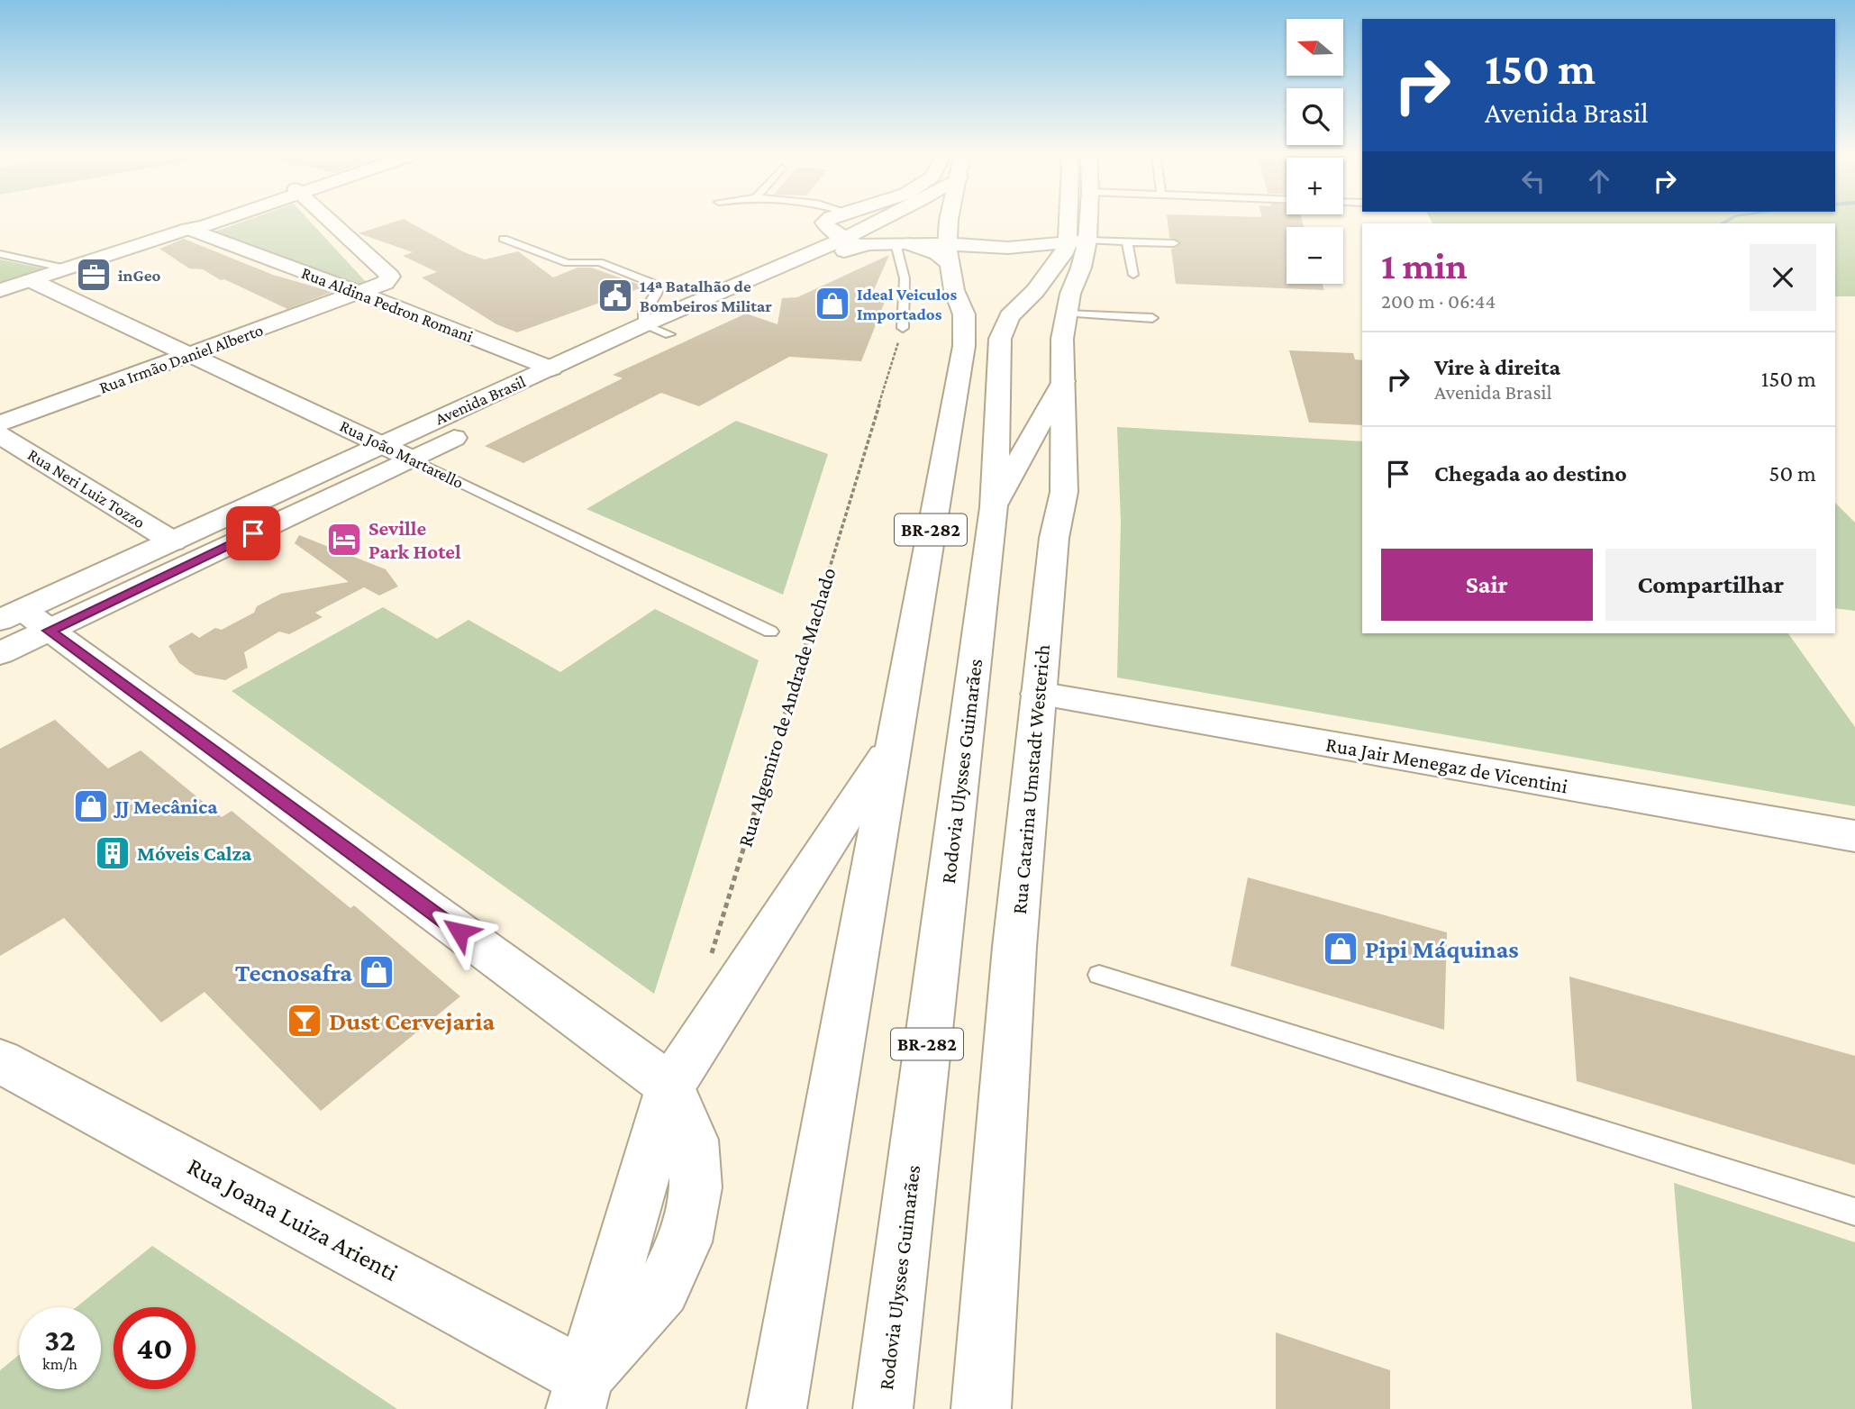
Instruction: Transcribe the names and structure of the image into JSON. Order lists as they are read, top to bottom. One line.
{"streets":{"main road":["Rua Aldina Pedron Romani","Rua Irmão Daniel Alberto","Avenida Brasil","Rua João Martarello","Rua Neri Luiz Tozzo","BR-282","Rua Jair Menegaz de Vicentini","Rodovia Ulysses Guimarães","Rua Catarina Umstadt Westerich","Rua Joana Luiza Arienti"],"path":["Rua Algemiro de Andrade Machado"]},"crossings":[["Rua Aldina Pedron Romani","Rua Irmão Daniel Alberto"],["Rua Aldina Pedron Romani","Avenida Brasil"],["Rua Irmão Daniel Alberto","Rua João Martarello"],["Avenida Brasil","Rua João Martarello"],["Avenida Brasil","Rua Neri Luiz Tozzo"],["Rua Jair Menegaz de Vicentini","Rua Catarina Umstadt Westerich"],["Rodovia Ulysses Guimarães","Rua Catarina Umstadt Westerich"]],"places":{"office":["inGeo"],"public building":["14ª Batalhão de Bombeiros Militar"],"shop":["Ideal Veiculos Importados","JJ Mecânica","Pipi Máquinas","Tecnosafra"],"hotel":["Seville Park Hotel"],"building":["Móveis Calza"],"bar":["Dust Cervejaria"]},"north":"left","page":{"map_buttons":["+","−"],"turn":["150 m","Avenida Brasil"],"heading":["1 min","200 m · 06:44"],"list":[{"name":"Vire à direita","note":"Avenida Brasil","value":"150 m"},{"name":"Chegada ao destino","value":"50 m"}],"buttons":["Sair","Compartilhar"],"speed":"32 km/h","limit":"40"}}
